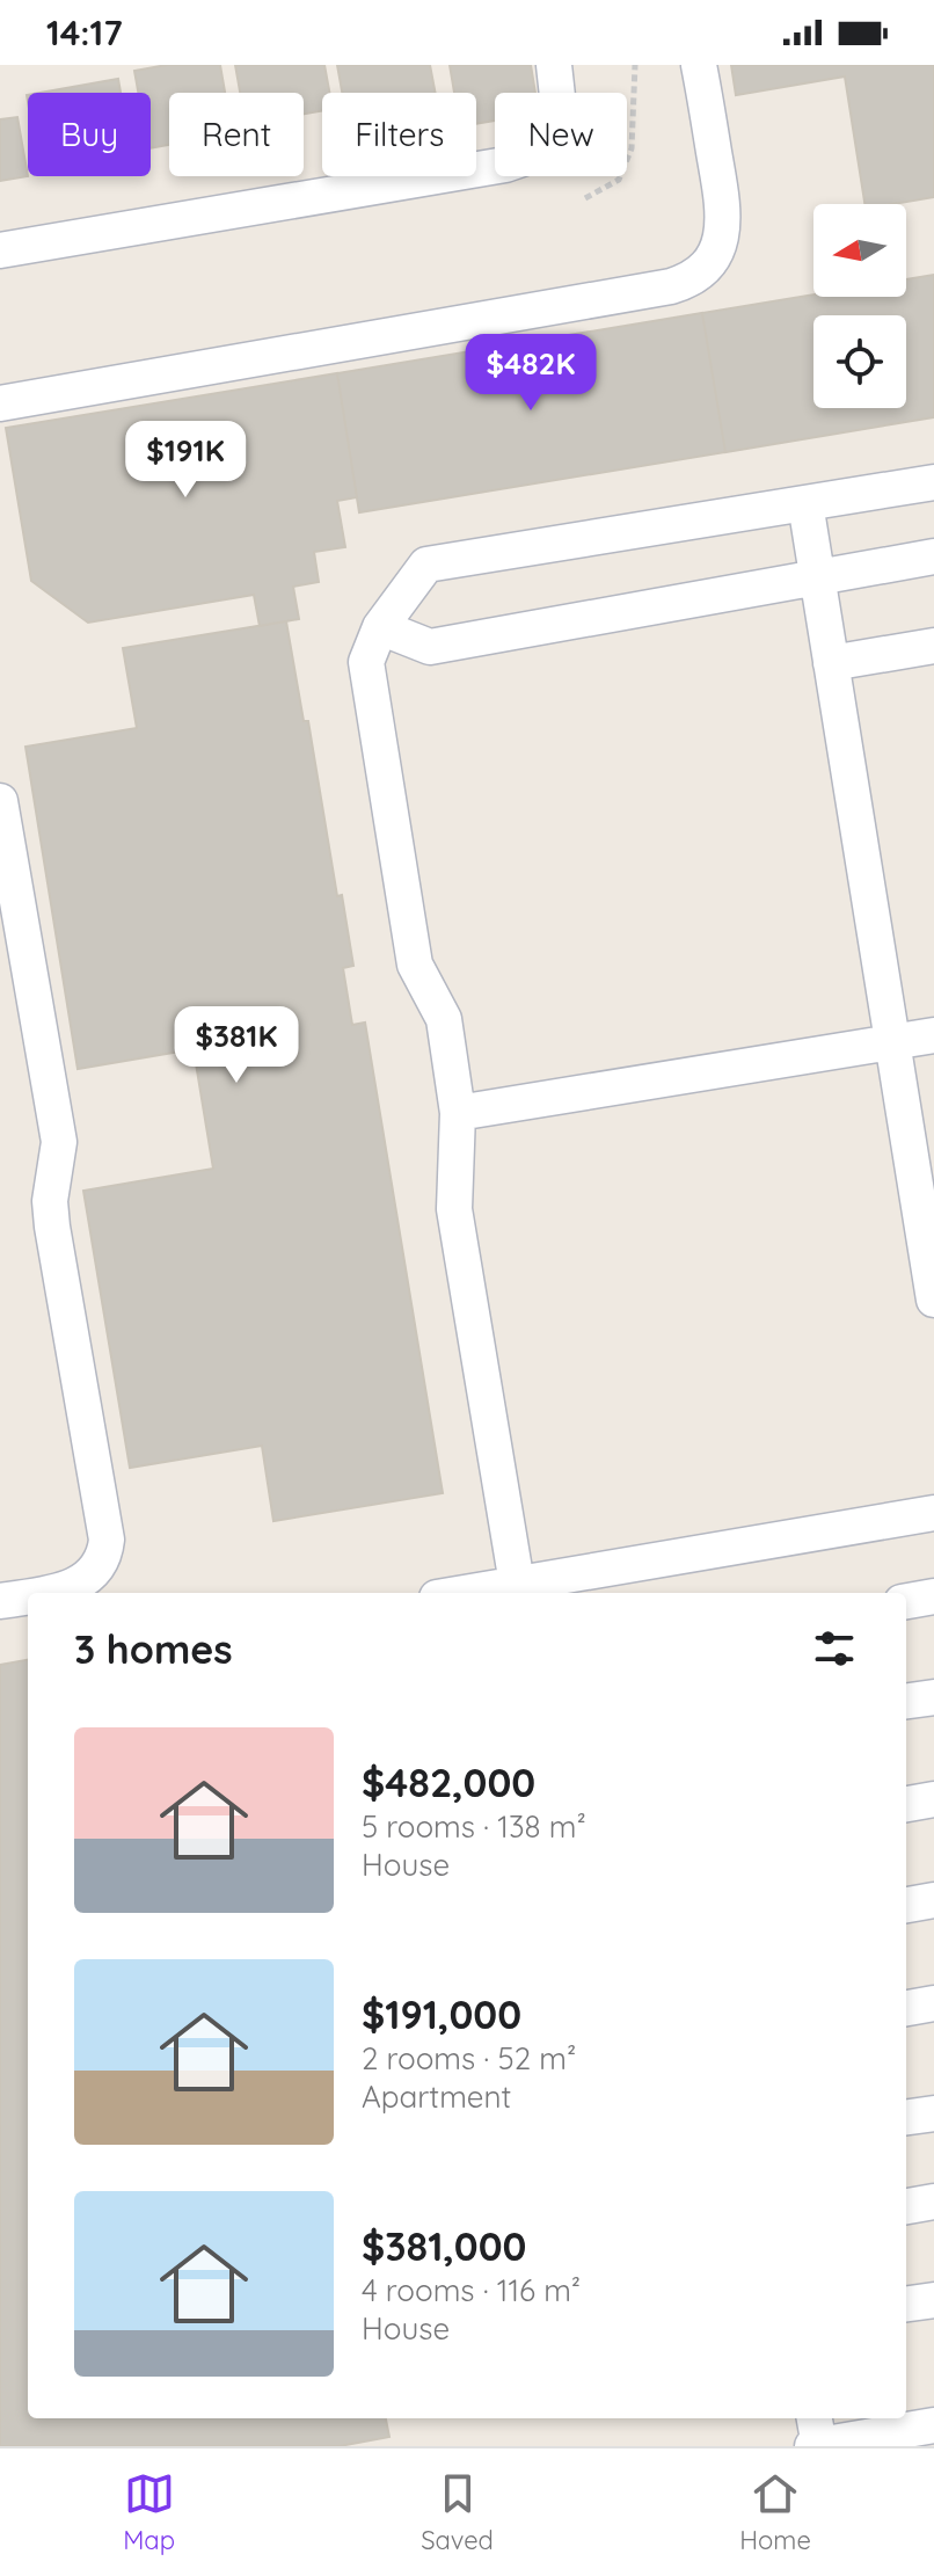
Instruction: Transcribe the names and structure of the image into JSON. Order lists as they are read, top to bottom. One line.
{"north":"left","page":{"status":"14:17","chip":["Buy","Rent","Filters","New"],"price":["$482K","$191K","$381K"],"heading":"3 homes","list":[{"name":"$482,000","note":"5 rooms · 138 m² · House"},{"name":"$191,000","note":"2 rooms · 52 m² · Apartment"},{"name":"$381,000","note":"4 rooms · 116 m² · House"}],"tabs":["Map","Saved","Home"]}}
